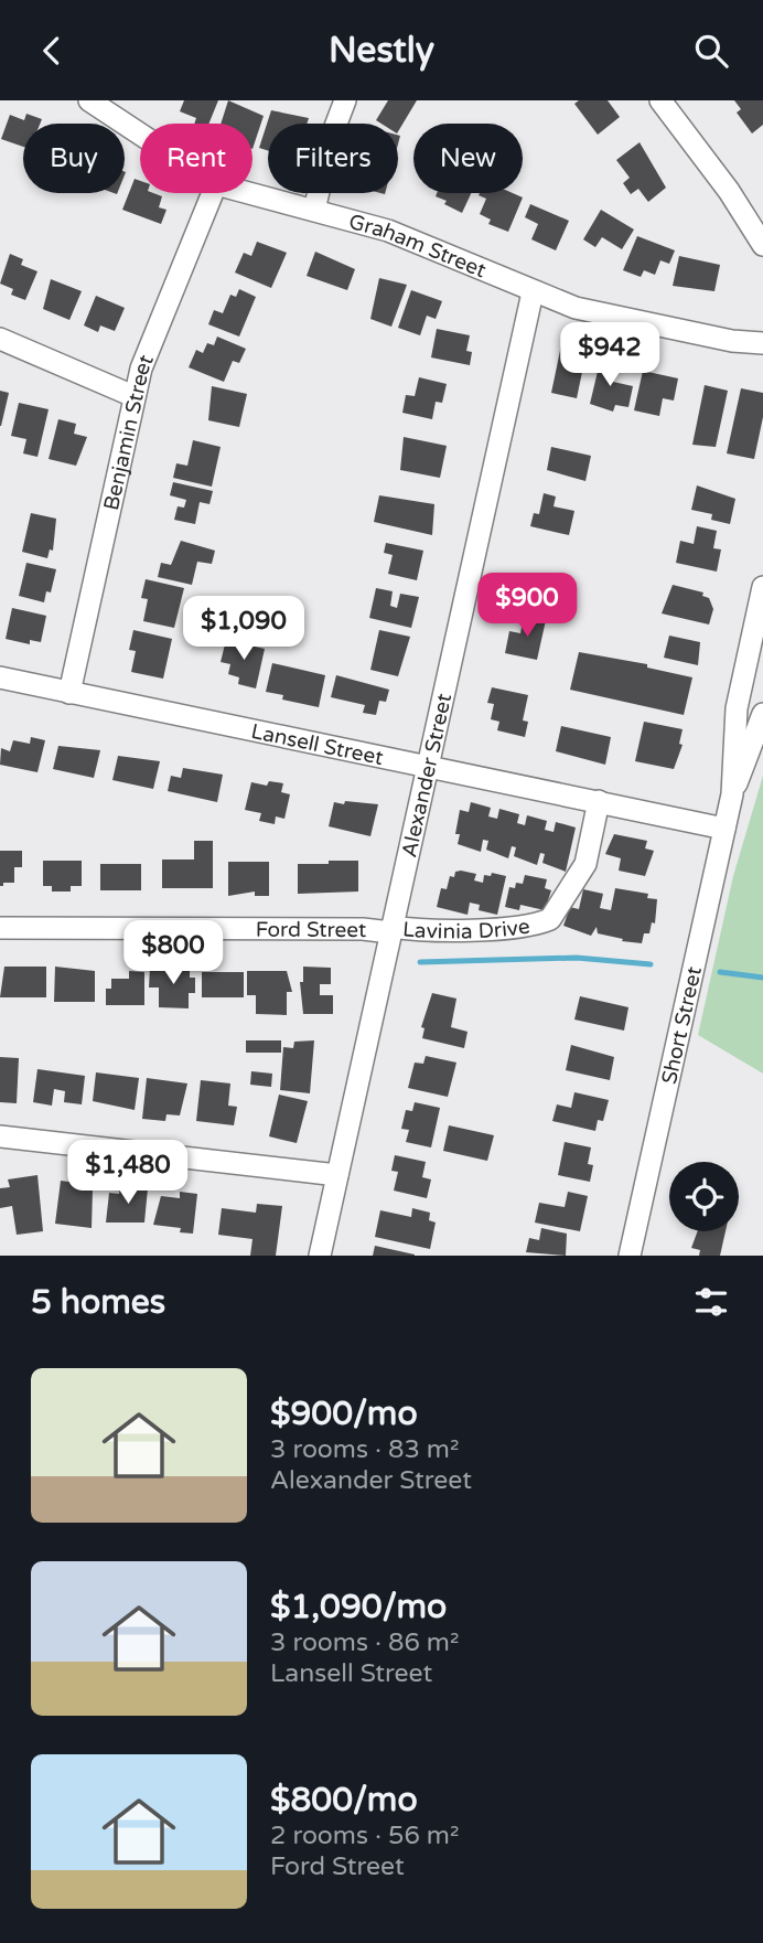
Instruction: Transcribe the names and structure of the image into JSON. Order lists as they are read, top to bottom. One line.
{"streets":{"street":["Graham Street","Benjamin Street","Lansell Street","Alexander Street","Lavinia Drive","Ford Street","Short Street"]},"crossings":[["Graham Street","Alexander Street"],["Benjamin Street","Lansell Street"],["Lansell Street","Alexander Street"],["Lansell Street","Lavinia Drive"],["Lansell Street","Short Street"],["Alexander Street","Lavinia Drive"],["Alexander Street","Ford Street"],["Lavinia Drive","Ford Street"]],"page":{"header":"Nestly","chip":["Buy","Rent","Filters","New"],"price":["$942","$900","$1,090","$800","$1,480"],"heading":"5 homes","list":[{"name":"$900/mo","note":"3 rooms · 83 m² · Alexander Street"},{"name":"$1,090/mo","note":"3 rooms · 86 m² · Lansell Street"},{"name":"$800/mo","note":"2 rooms · 56 m² · Ford Street"}]}}
